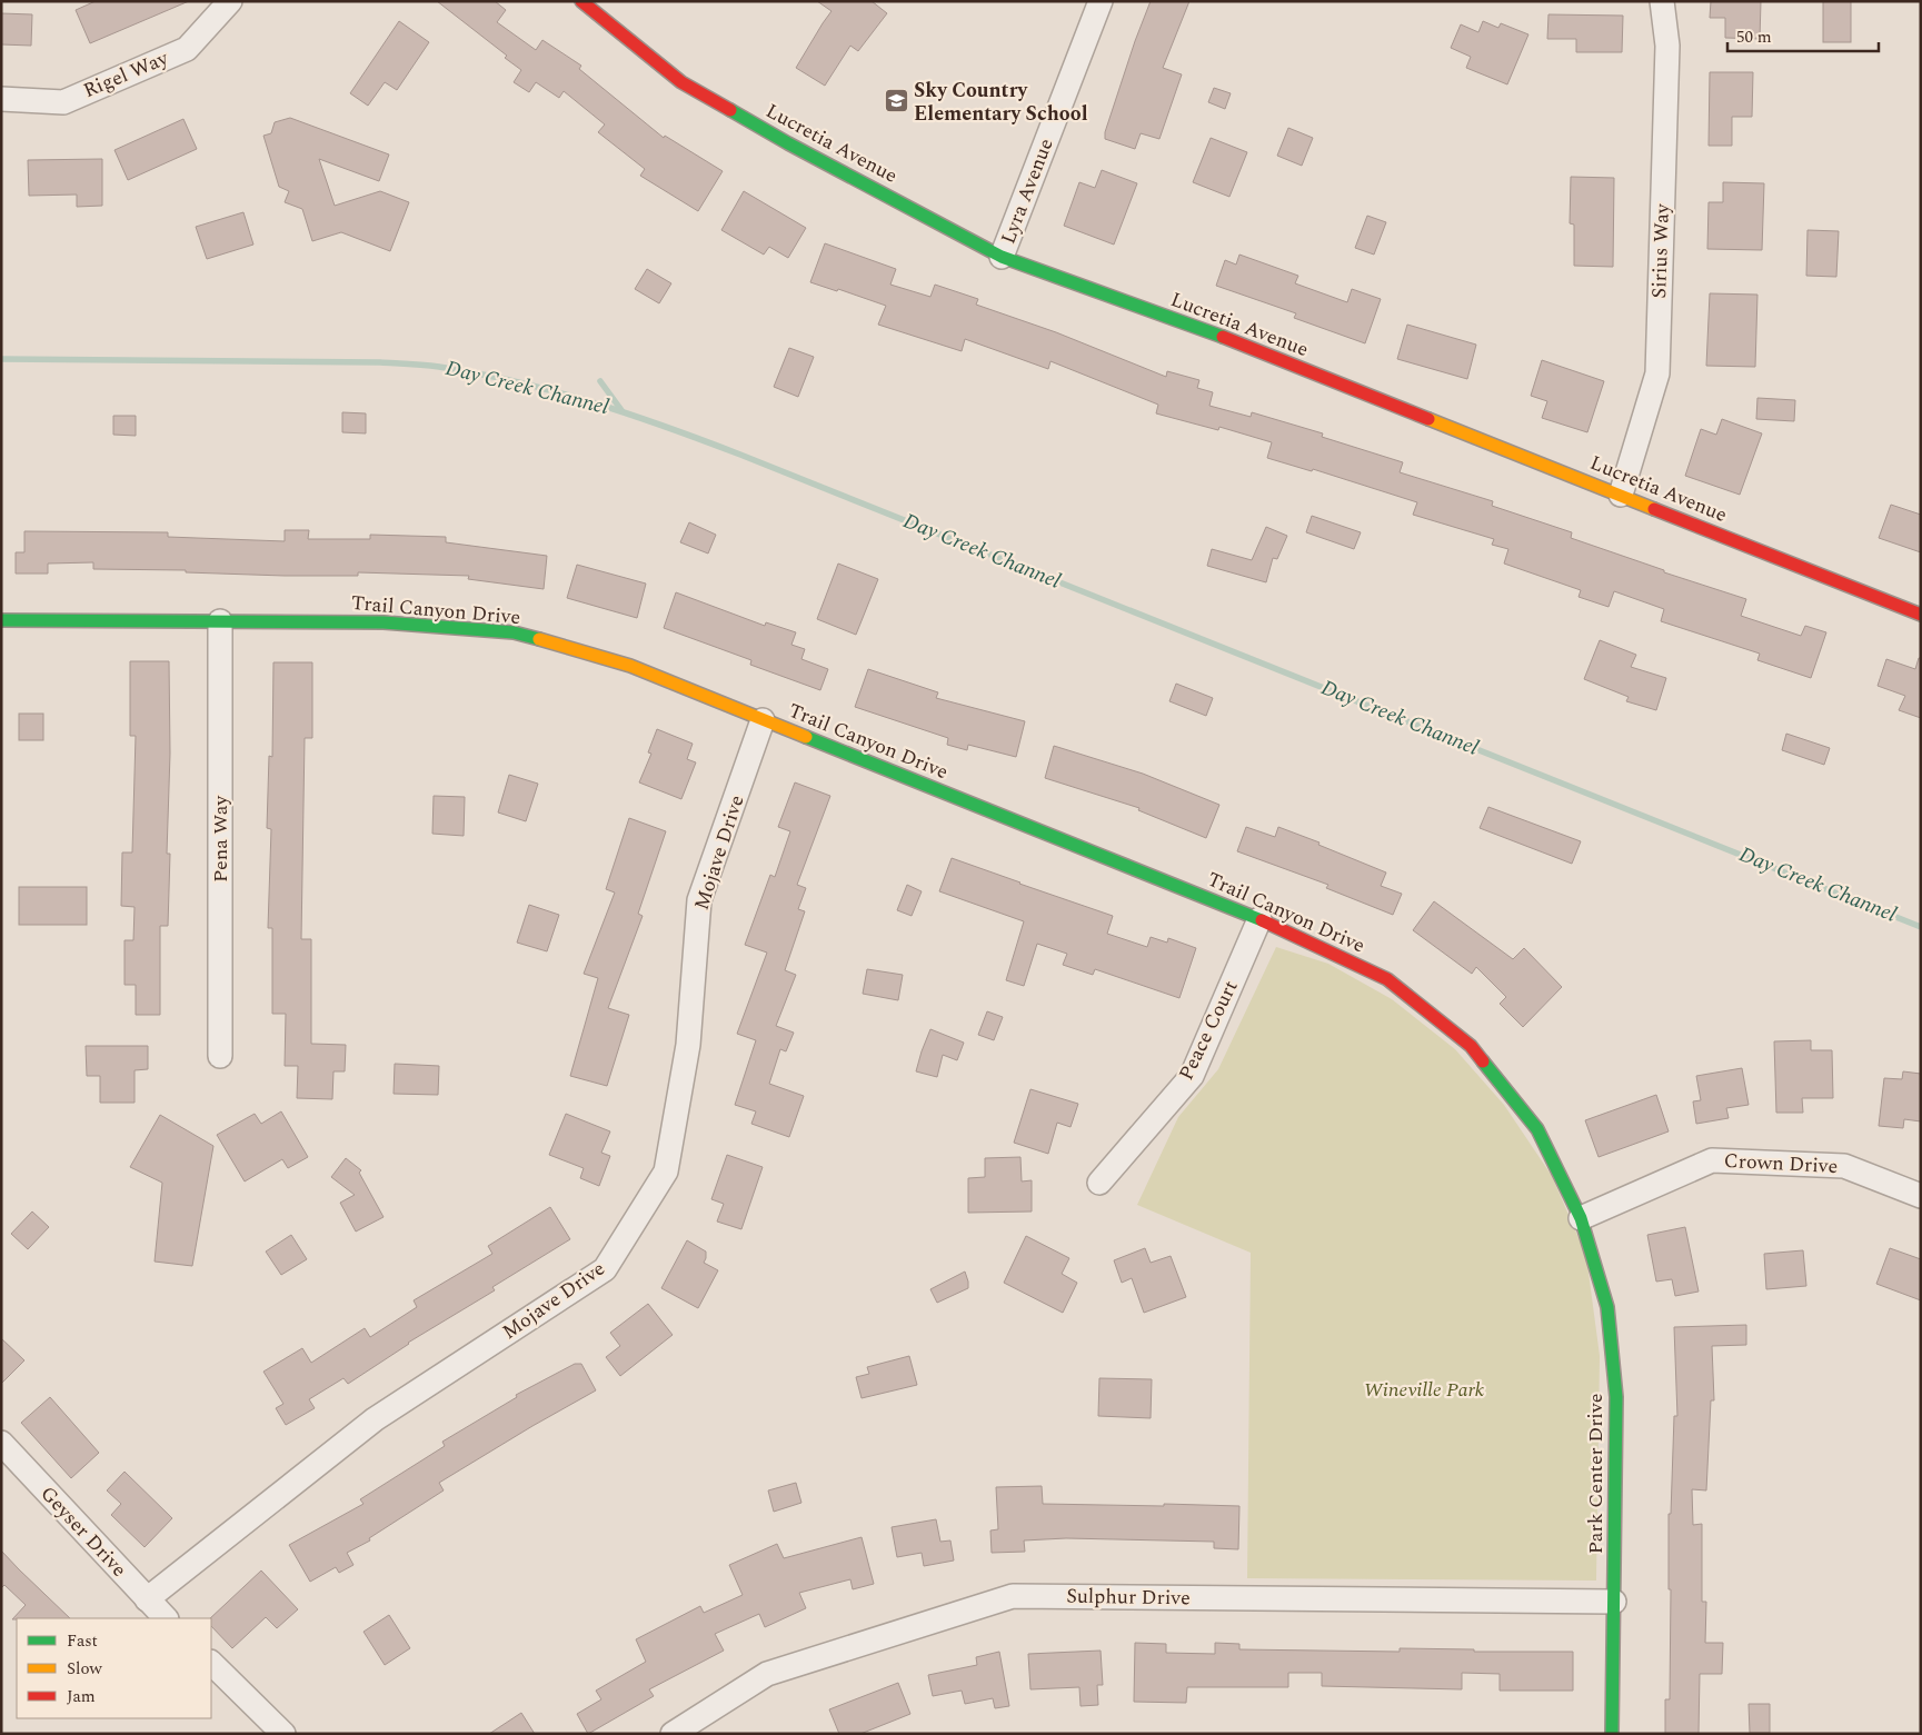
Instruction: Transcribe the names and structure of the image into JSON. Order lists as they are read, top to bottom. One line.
{"streets":{"street":["Rigel Way","Lucretia Avenue","Lyra Avenue","Sirius Way","Trail Canyon Drive","Pena Way","Mojave Drive","Peace Court","Crown Drive","Park Center Drive","Geyser Drive","Sulphur Drive"]},"crossings":[["Lucretia Avenue","Lyra Avenue"],["Lucretia Avenue","Sirius Way"],["Trail Canyon Drive","Pena Way"],["Trail Canyon Drive","Mojave Drive"],["Trail Canyon Drive","Peace Court"],["Trail Canyon Drive","Crown Drive"],["Trail Canyon Drive","Park Center Drive"],["Mojave Drive","Geyser Drive"],["Crown Drive","Park Center Drive"],["Park Center Drive","Sulphur Drive"]],"water":["Day Creek Channel"],"parks":["Wineville Park"],"places":{"school or university":["Sky Country Elementary School"]},"legend":["Fast","Slow","Jam"],"scale_bar":"50 m"}
